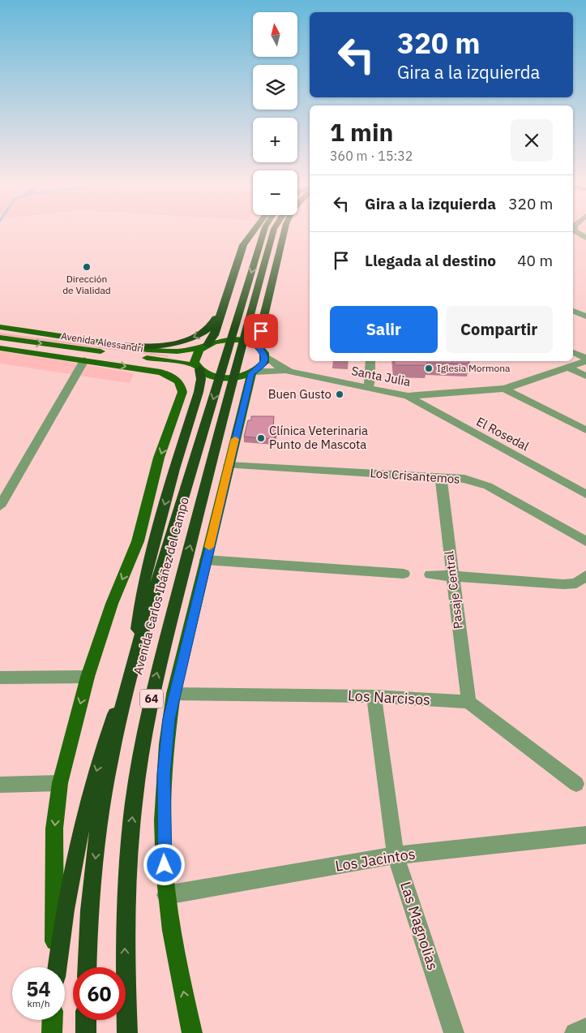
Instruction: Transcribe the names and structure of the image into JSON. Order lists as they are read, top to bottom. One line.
{"streets":{"highway":["Avenida Carlos Ibáñez del Campo","64"],"main road":["Avenida Alessandri"],"street":["Santa Julia","El Rosedal","Los Crisantemos","Pasaje Central","Los Narcisos","Los Jacintos","Las Magnolias"]},"crossings":[["Avenida Alessandri","Santa Julia"],["Santa Julia","El Rosedal"],["Los Crisantemos","Pasaje Central"],["Pasaje Central","Los Narcisos"],["Los Narcisos","Las Magnolias"],["Los Jacintos","Las Magnolias"]],"places":["Dirección de Vialidad","Iglesia Mormona","Buen Gusto","Clínica Veterinaria Punto de Mascota"],"north":"top","page":{"map_buttons":["+","−"],"turn":["320 m","Gira a la izquierda"],"heading":["1 min","360 m · 15:32"],"list":[{"name":"Gira a la izquierda","value":"320 m"},{"name":"Llegada al destino","value":"40 m"}],"buttons":["Salir","Compartir"],"speed":"54 km/h","limit":"60"}}
